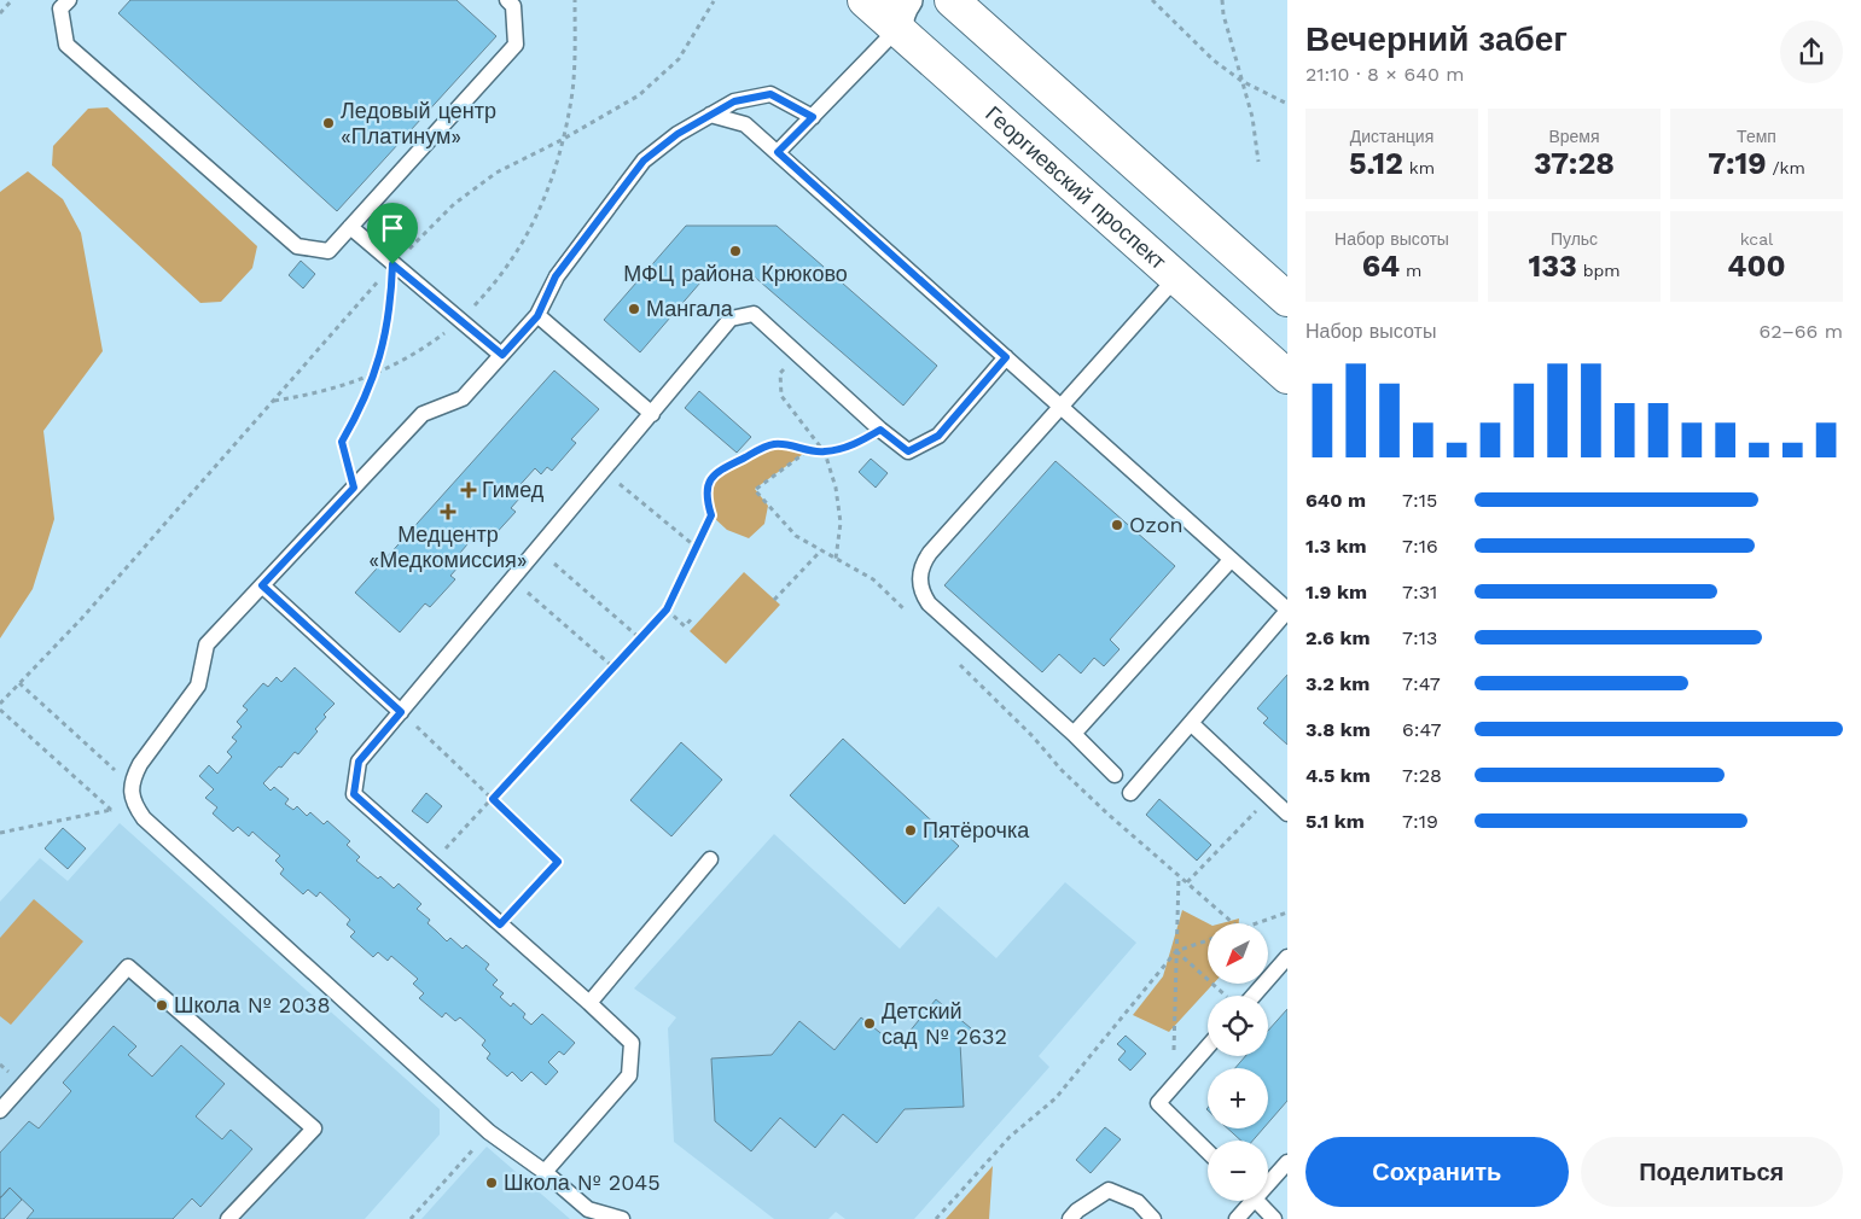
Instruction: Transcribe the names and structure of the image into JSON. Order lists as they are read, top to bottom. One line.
{"streets":{"main road":["Георгиевский проспект"]},"places":{"other":["Ледовый центр «Платинум»","МФЦ района Крюково","Мангала","Ozon","Пятёрочка","Школа № 2038","Детский сад № 2632","Школа № 2045"],"health":["Гимед","Медцентр «Медкомиссия»"]},"north":"bottom left","page":{"heading":["Вечерний забег","21:10 · 8 × 640 m"],"stats":[["Дистанция","5.12 km"],["Время","37:28"],["Темп","7:19 /km"],["Набор высоты","64 m"],["Пульс","133 bpm"],["kcal","400"]],"chart":["Набор высоты","62–66 m"],"list":[{"name":"640 m","note":"7:15"},{"name":"1.3 km","note":"7:16"},{"name":"1.9 km","note":"7:31"},{"name":"2.6 km","note":"7:13"},{"name":"3.2 km","note":"7:47"},{"name":"3.8 km","note":"6:47"},{"name":"4.5 km","note":"7:28"},{"name":"5.1 km","note":"7:19"}],"map_buttons":["+","−"],"buttons":["Сохранить","Поделиться"]}}
